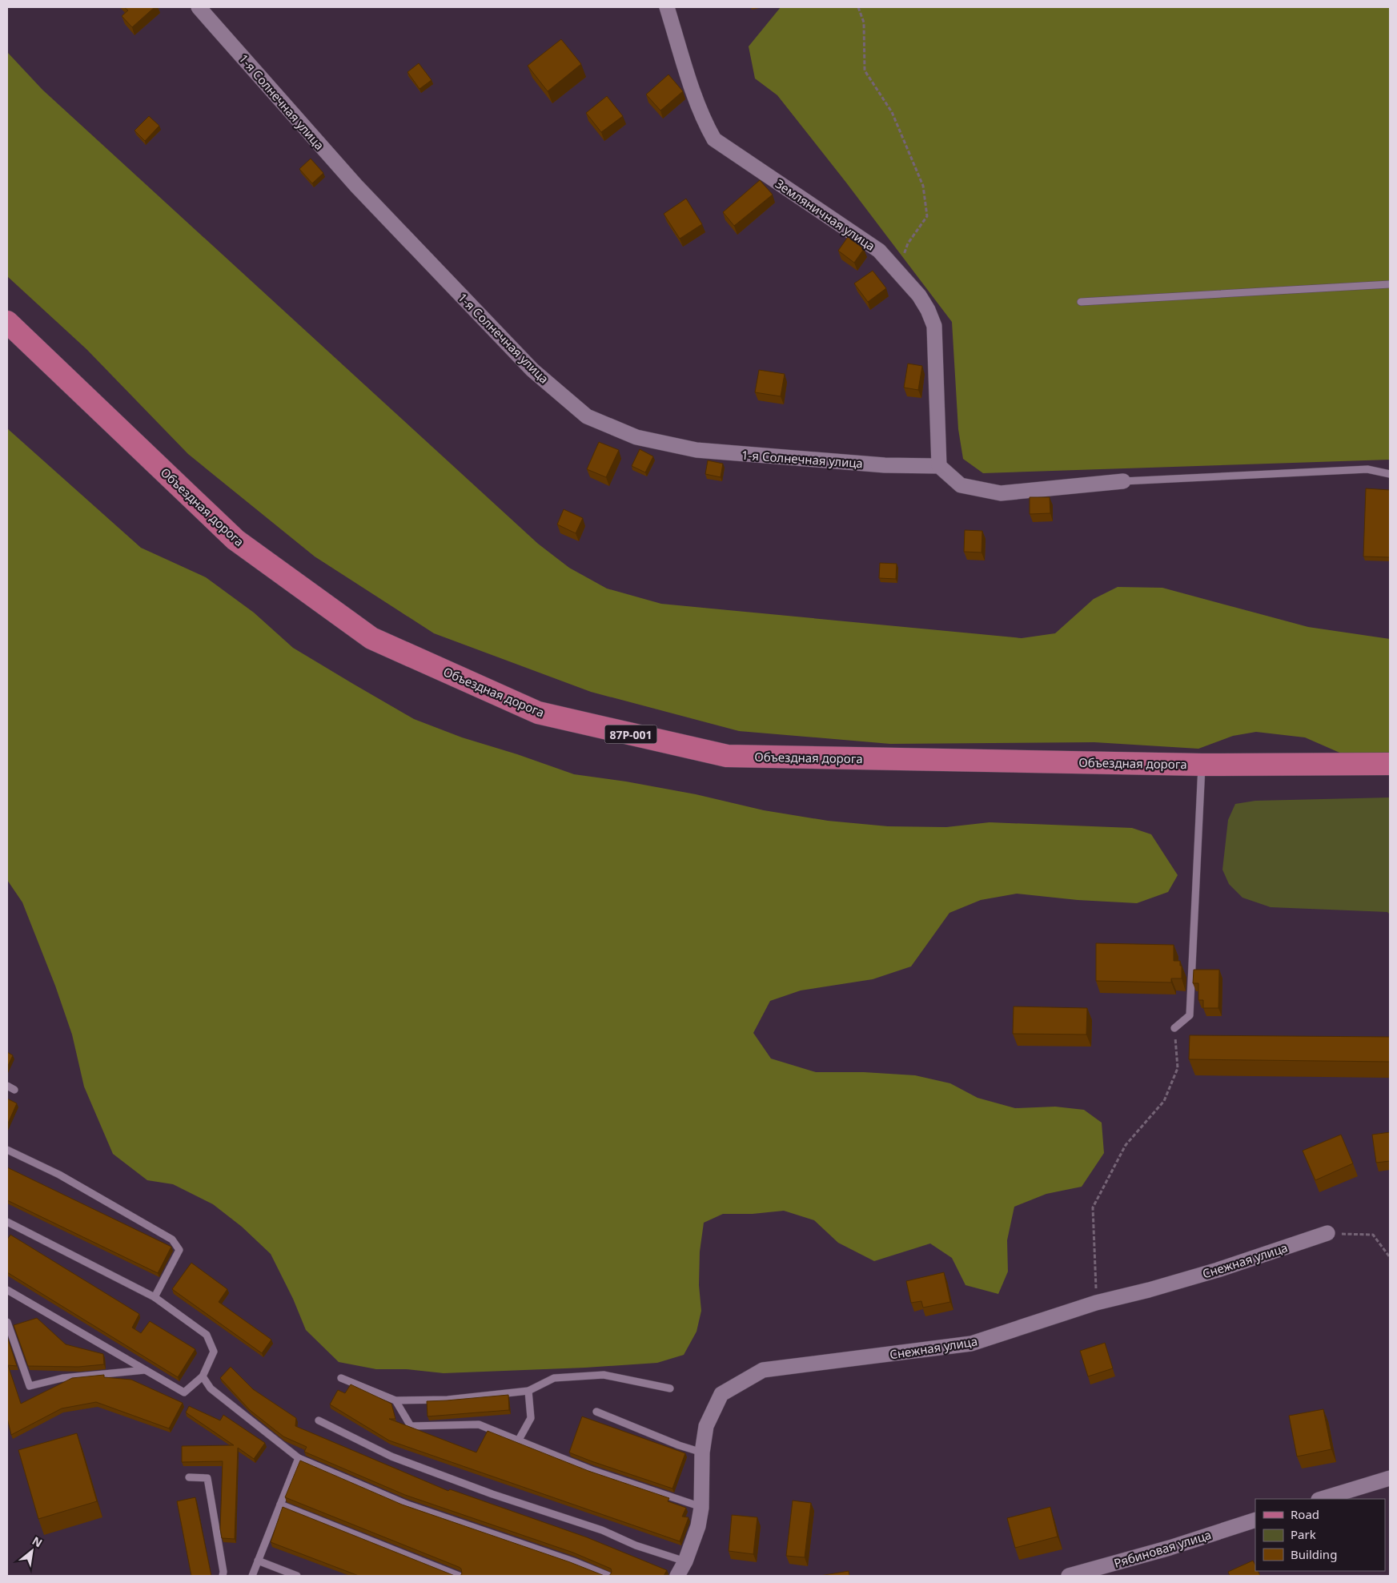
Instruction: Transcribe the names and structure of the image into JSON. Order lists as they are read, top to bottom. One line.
{"streets":{"main road":["Объездная дорога","87Р-001"],"street":["1-я Солнечная улица","Земляничная улица","Снежная улица","Рябиновая улица"]},"crossings":[["1-я Солнечная улица","Земляничная улица"]],"legend":["Road","Park","Building"],"north":"top right"}
